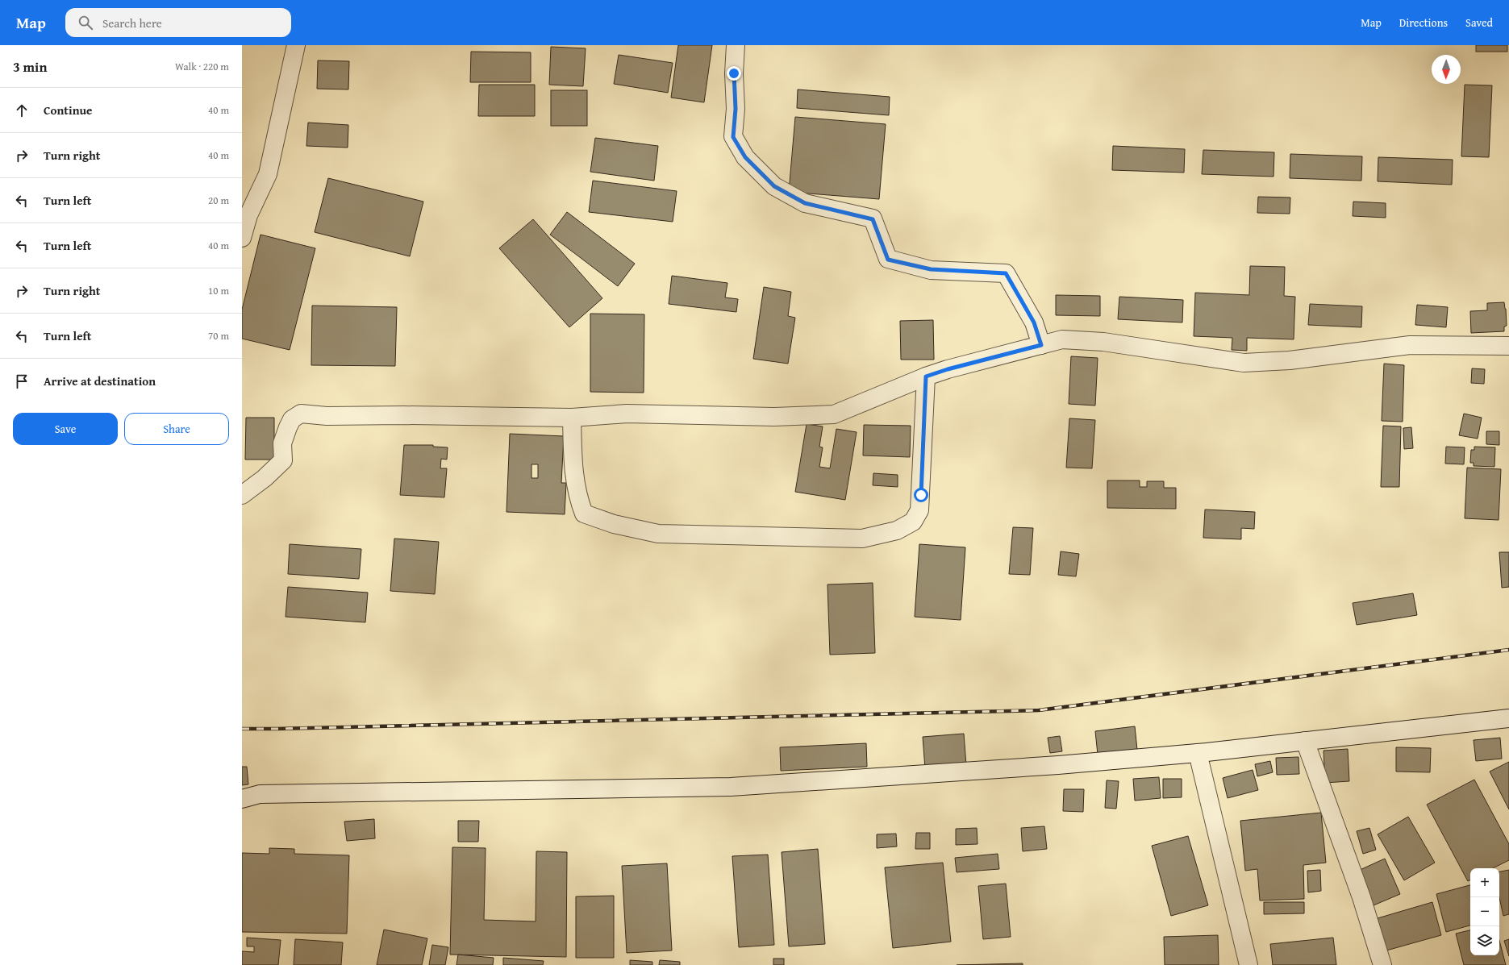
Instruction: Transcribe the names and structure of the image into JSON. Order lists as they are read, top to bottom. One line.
{"north":"bottom","page":{"header":"Map","search":"Search here","nav":["Map","Directions","Saved"],"heading":["3 min","Walk · 220 m"],"list":[["Continue","40 m"],["Turn right","40 m"],["Turn left","20 m"],["Turn left","40 m"],["Turn right","10 m"],["Turn left","70 m"],"Arrive at destination"],"buttons":["Save","Share"],"map_buttons":["+","−"]}}
